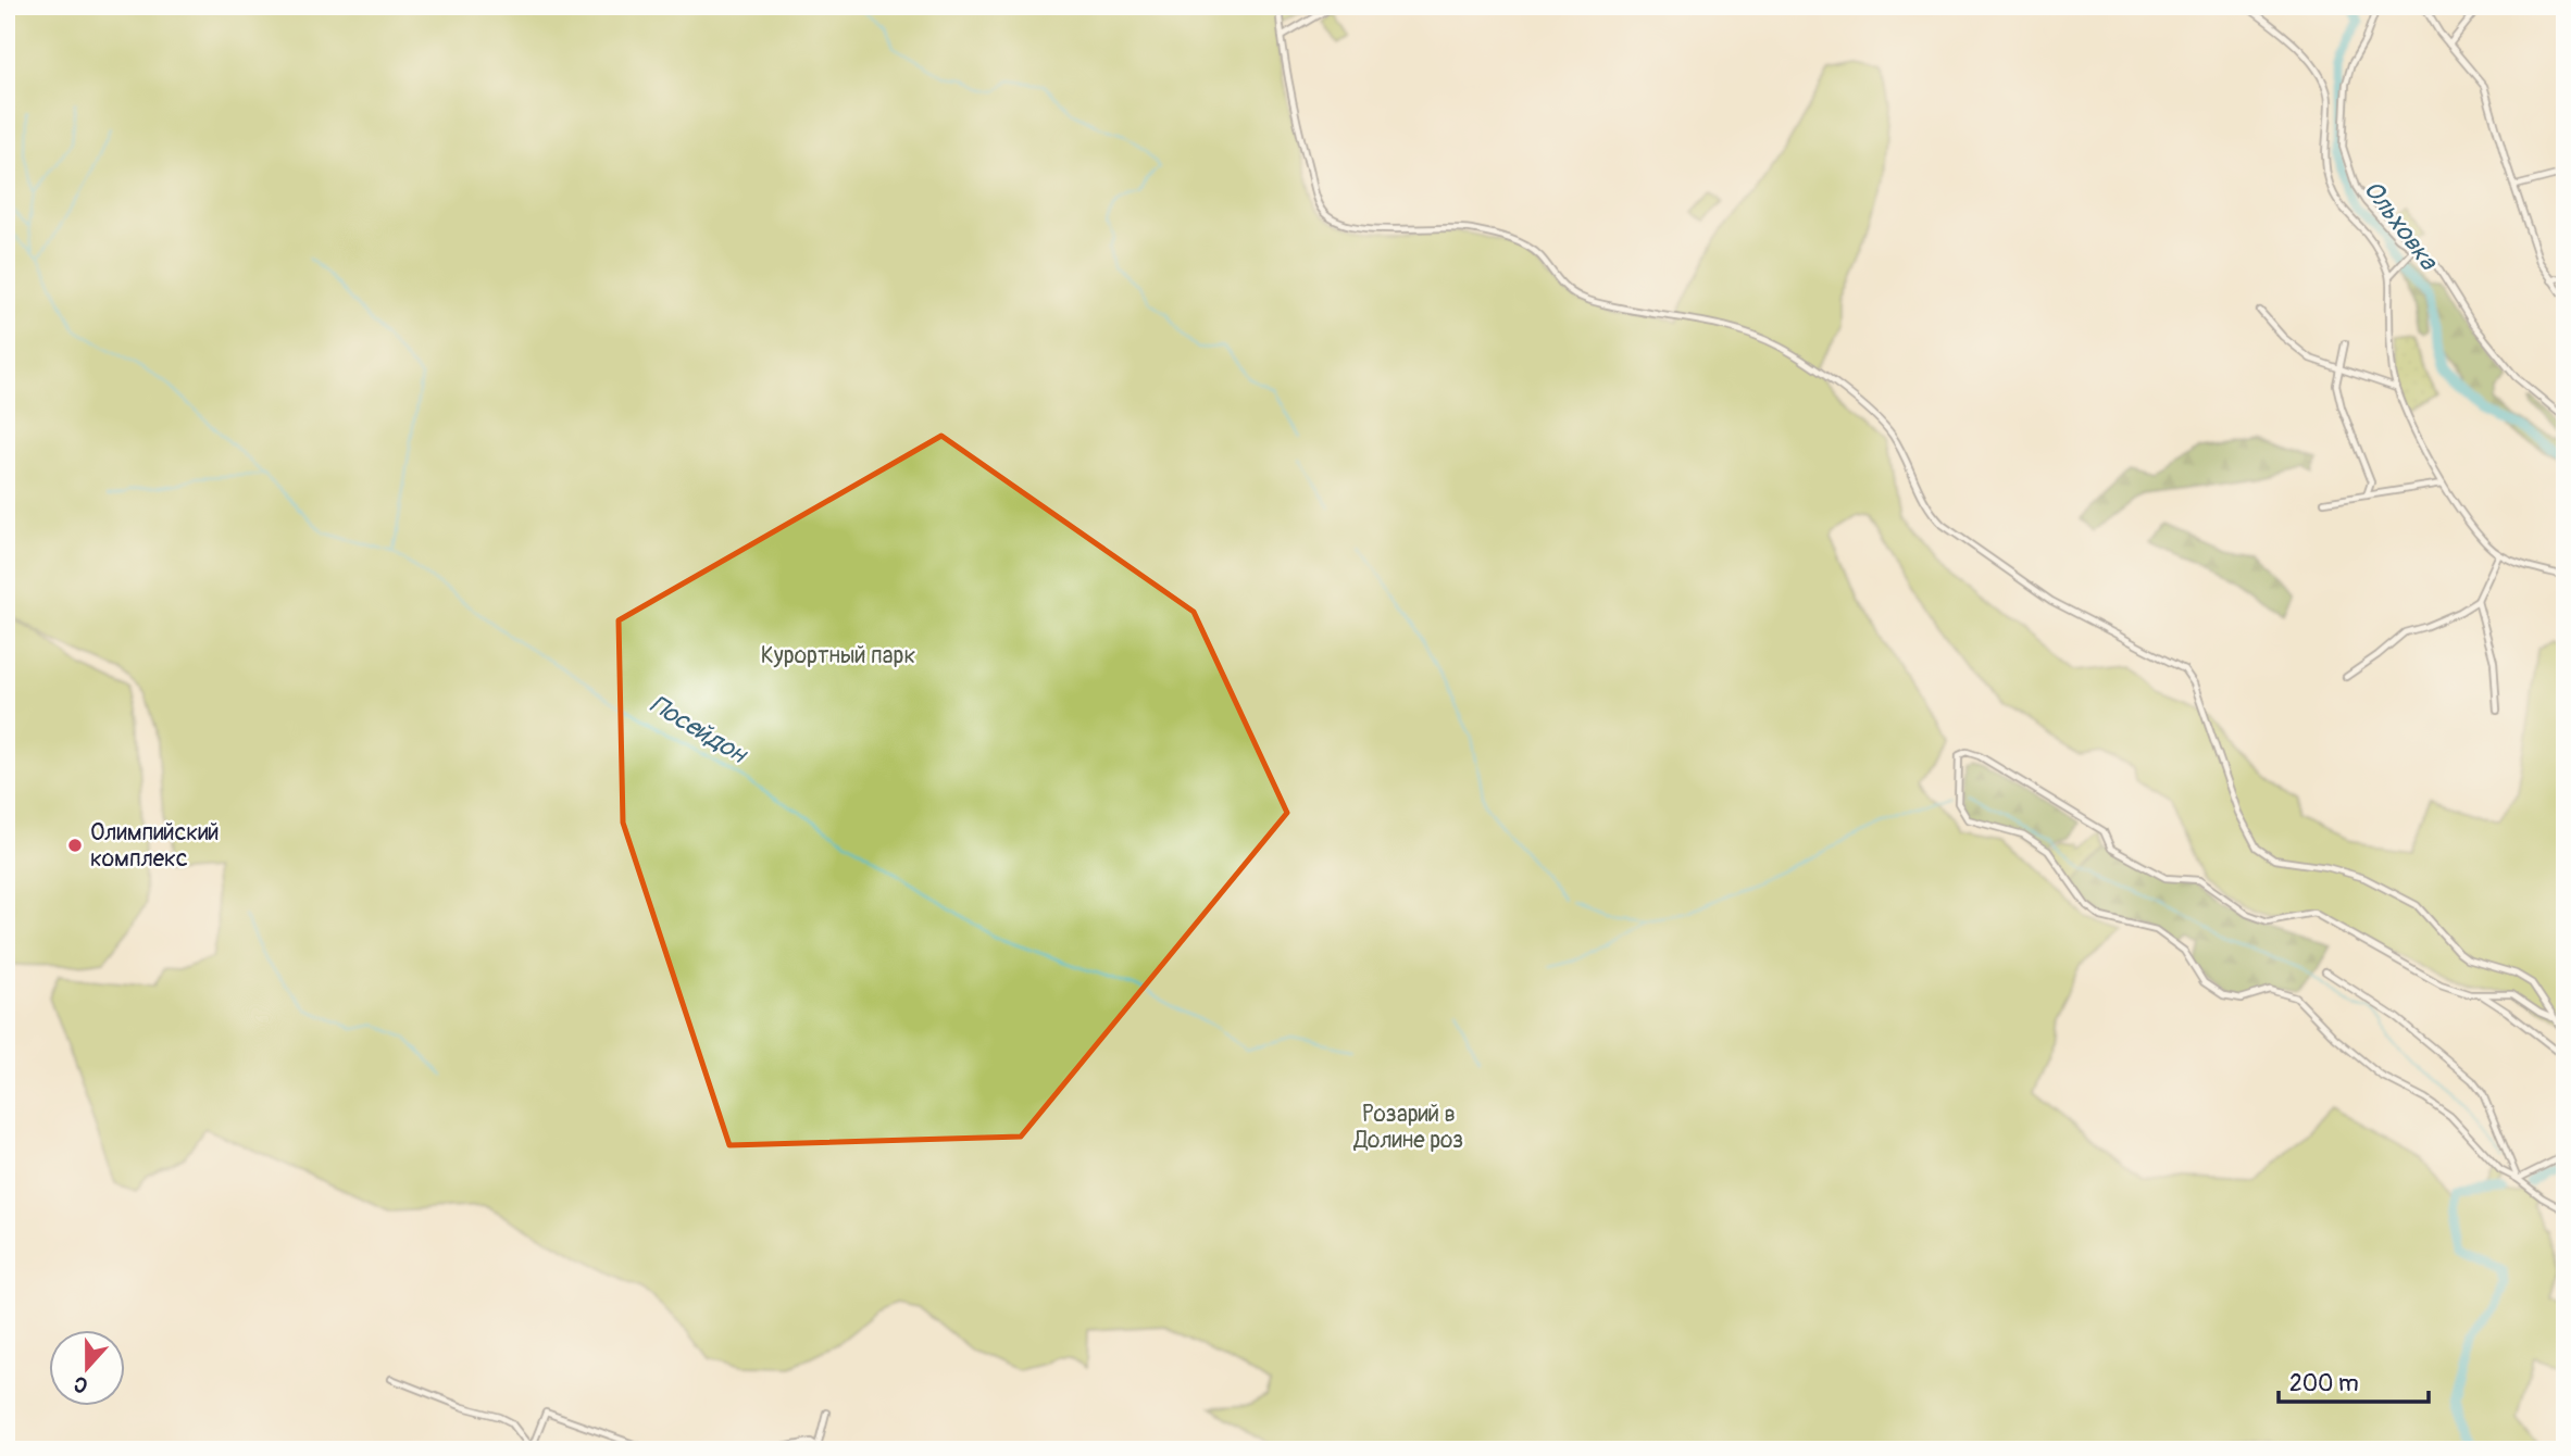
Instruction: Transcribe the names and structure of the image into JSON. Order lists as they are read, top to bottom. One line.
{"water":["Ольховка","Посейдон"],"parks":["Курортный парк","Розарий в Долине роз"],"places":["Олимпийский комплекс"],"scale_bar":"200 m","north":"bottom"}
